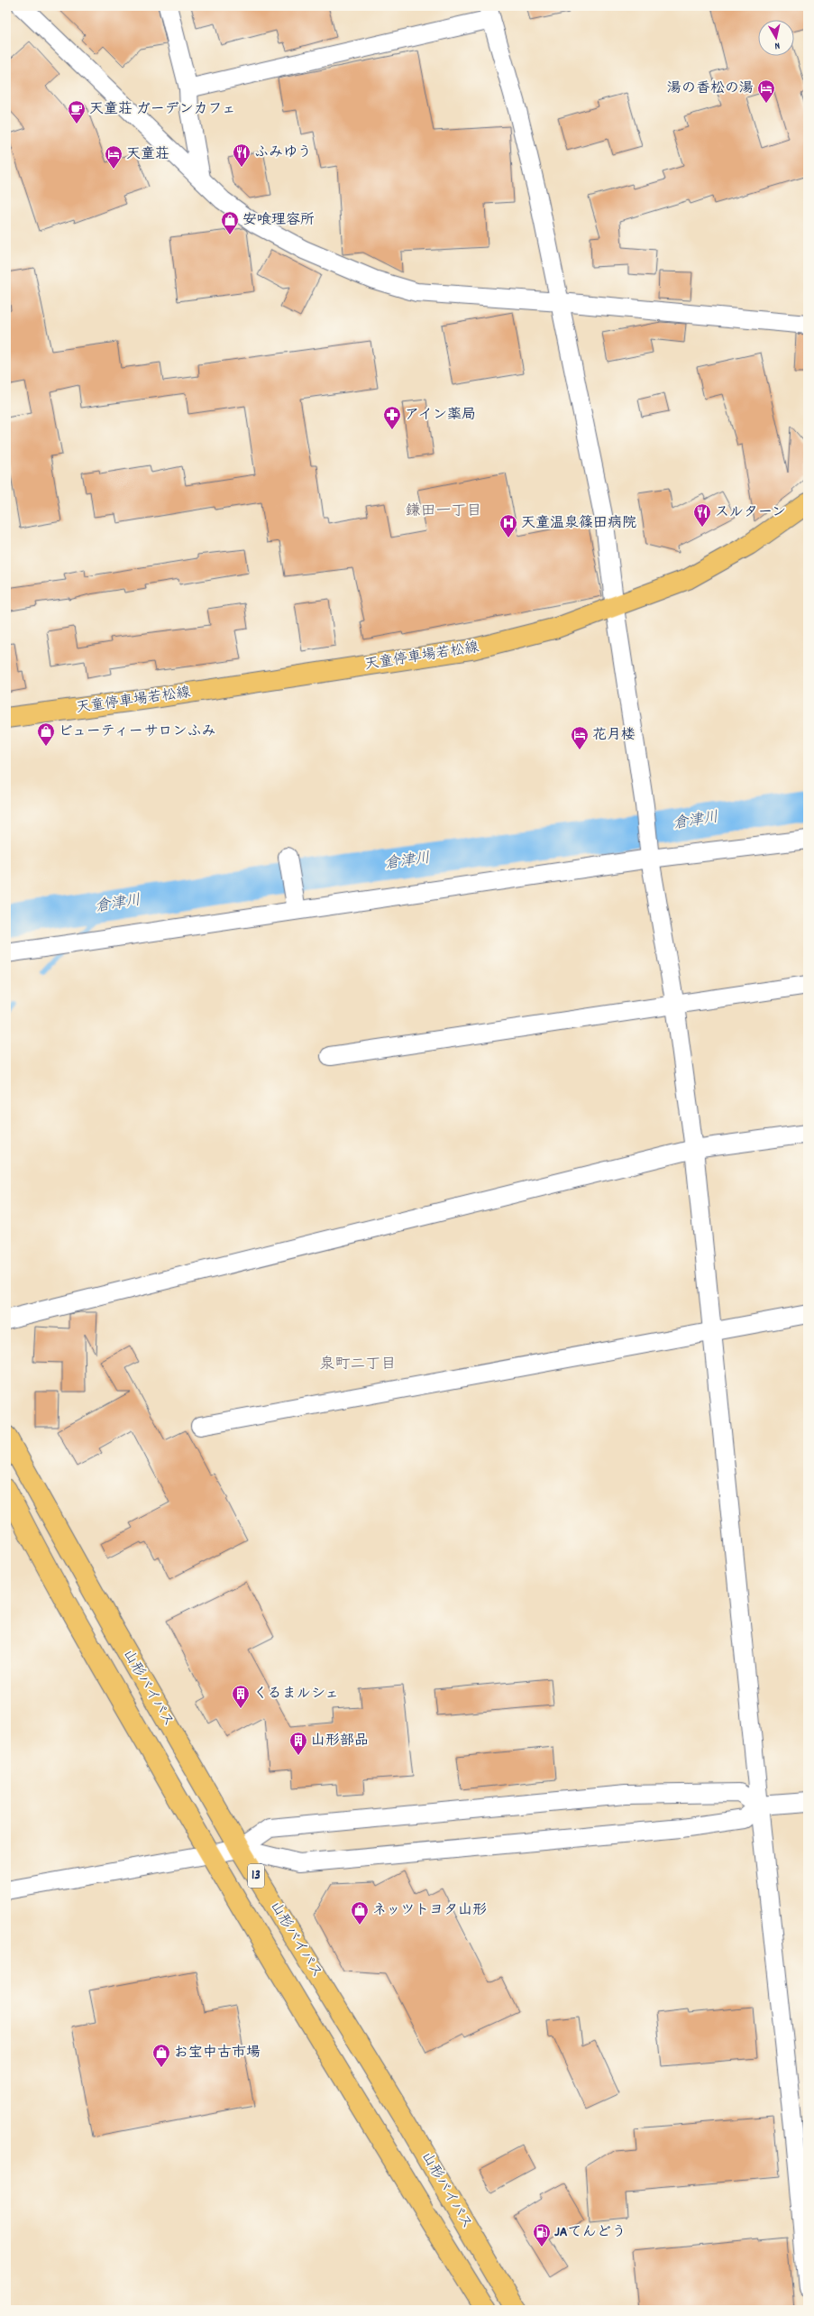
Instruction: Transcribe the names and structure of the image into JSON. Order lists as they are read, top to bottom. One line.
{"streets":{"main road":["天童停車場若松線","山形バイパス","13"]},"districts":["鎌田一丁目","泉町二丁目"],"water":["倉津川"],"places":{"hotel":["湯の香松の湯","天童荘","花月楼"],"cafe":["天童荘 ガーデンカフェ"],"restaurant":["ふみゆう","スルターン"],"shop":["安喰理容所","ビューティーサロンふみ","ネッツトヨタ山形","お宝中古市場"],"pharmacy":["アイン薬局"],"hospital":["天童温泉篠田病院"],"building":["くるまルシェ","山形部品"],"fuel station":["JAてんどう"]},"north":"bottom"}
